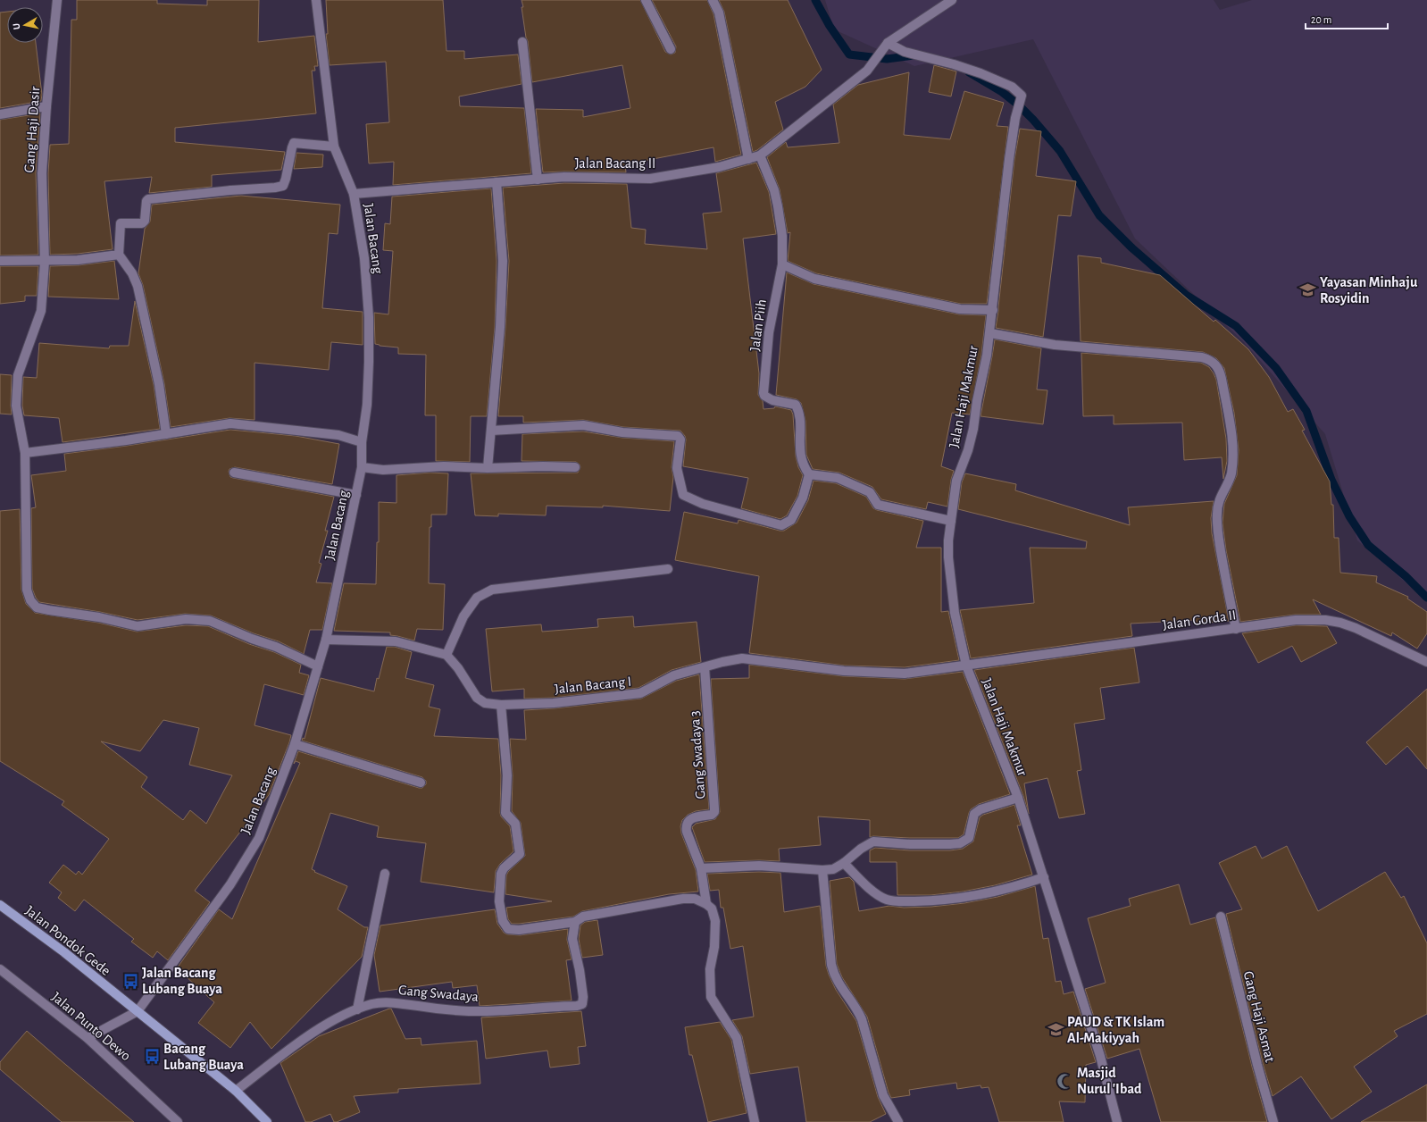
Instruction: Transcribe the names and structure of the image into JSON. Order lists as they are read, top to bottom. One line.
{"streets":{"main road":["Jalan Pondok Gede"],"street":["Gang Haji Dasir","Jalan Bacang II","Jalan Bacang","Jalan Piih","Jalan Haji Makmur","Jalan Gorda II","Jalan Bacang I","Gang Swadaya 3","Gang Swadaya","Gang Haji Asmat","Jalan Punto Dewo"]},"crossings":[["Gang Haji Dasir","Jalan Bacang"],["Jalan Bacang II","Jalan Bacang"],["Jalan Bacang II","Jalan Piih"],["Jalan Bacang II","Jalan Haji Makmur"],["Jalan Bacang","Jalan Pondok Gede"],["Jalan Haji Makmur","Jalan Gorda II"],["Jalan Haji Makmur","Jalan Bacang I"],["Jalan Gorda II","Jalan Bacang I"],["Jalan Bacang I","Gang Swadaya 3"],["Jalan Pondok Gede","Gang Swadaya"]],"places":{"school or university":["Yayasan Minhaju Rosyidin","PAUD & TK Islam Al-Makiyyah"],"bus stop":["Jalan Bacang Lubang Buaya","Bacang Lubang Buaya"],"mosque":["Masjid Nurul 'Ibad"]},"scale_bar":"20 m","north":"left"}
